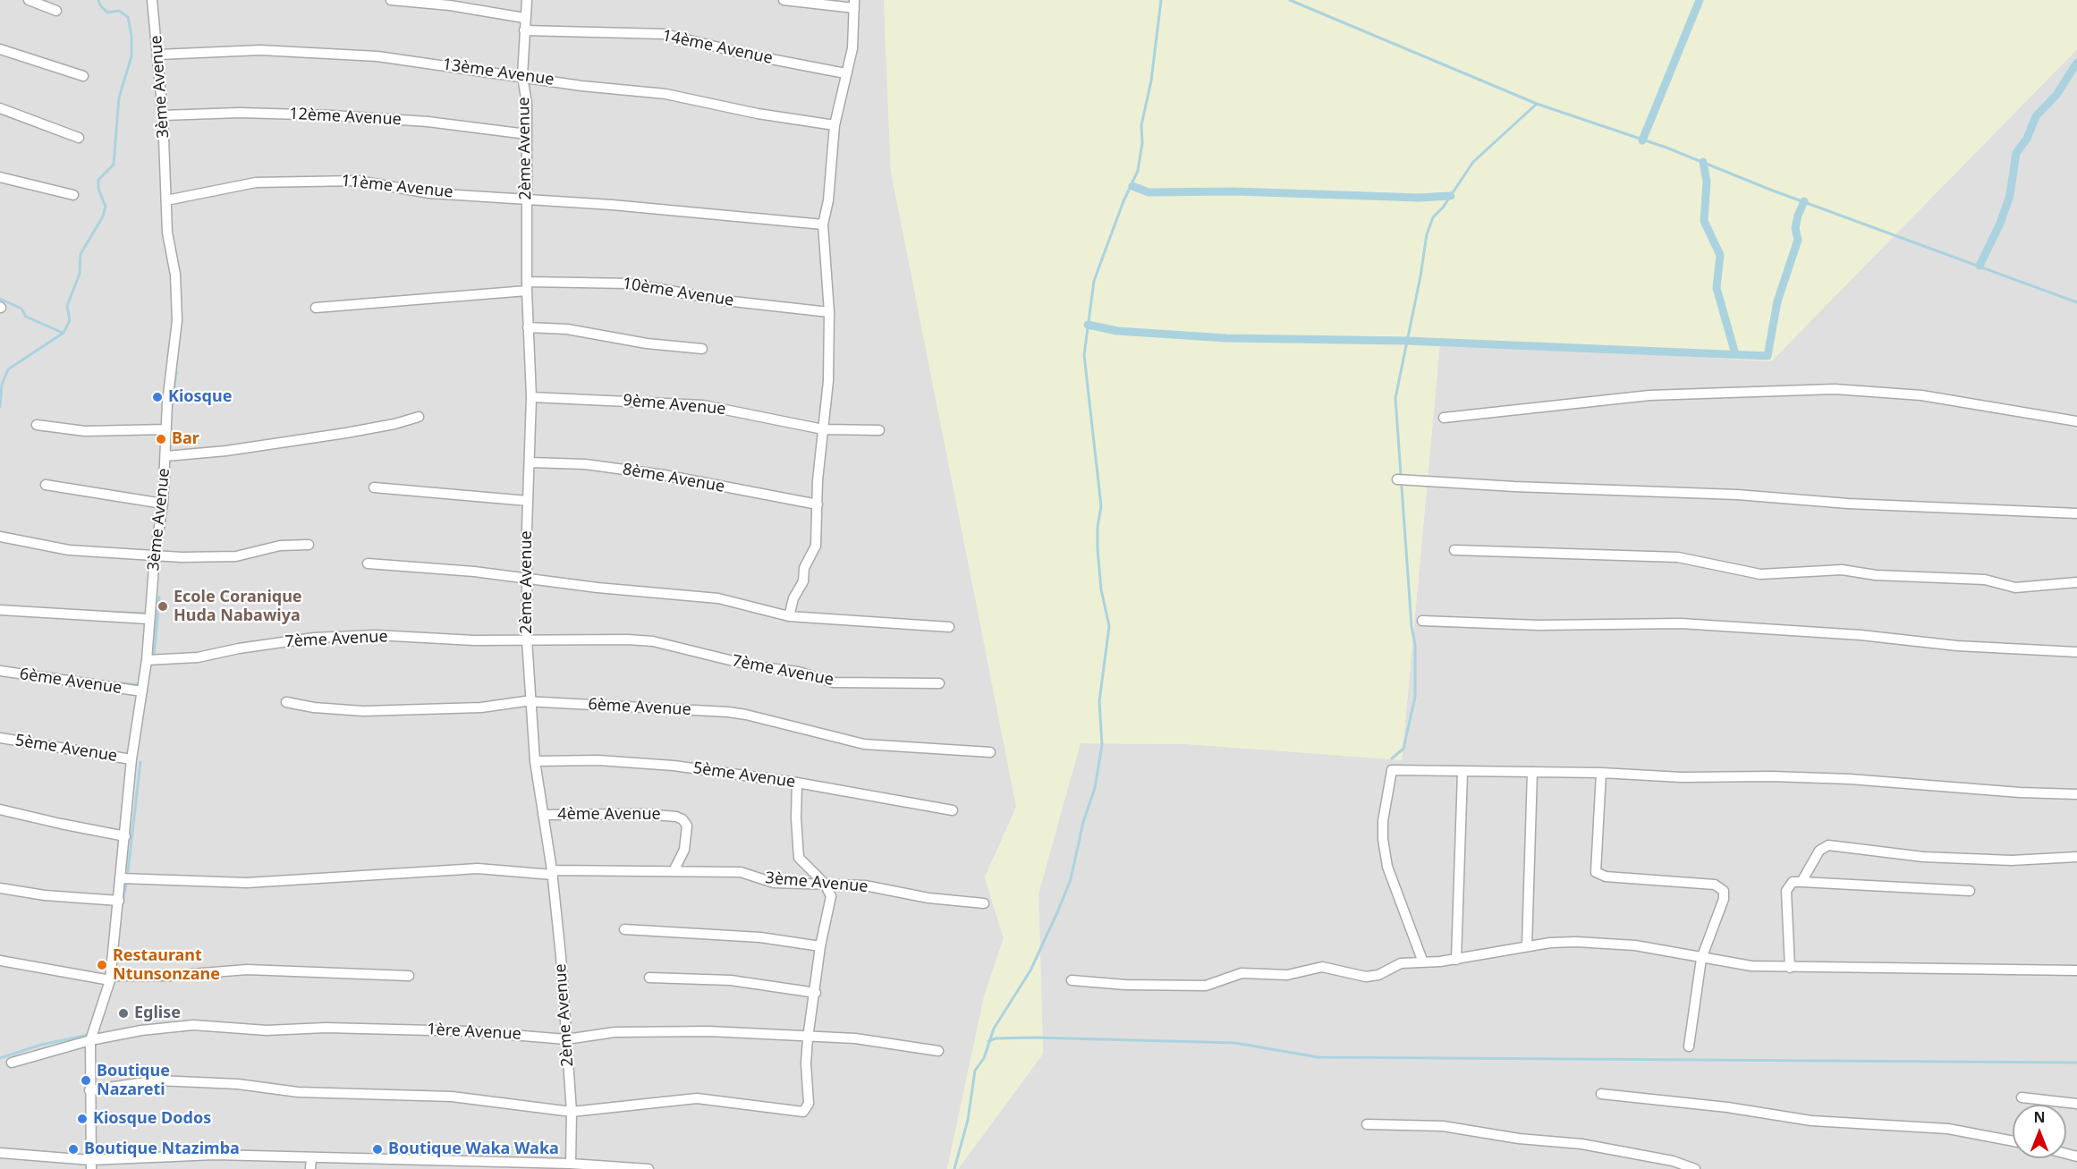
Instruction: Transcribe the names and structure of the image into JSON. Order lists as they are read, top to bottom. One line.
{"streets":{"street":["14ème Avenue","13ème Avenue","3ème Avenue","12ème Avenue","2ème Avenue","11ème Avenue","10ème Avenue","9ème Avenue","8ème Avenue","7ème Avenue","6ème Avenue","5ème Avenue","4ème Avenue","1ère Avenue"]},"crossings":[["14ème Avenue","2ème Avenue"],["13ème Avenue","3ème Avenue"],["13ème Avenue","2ème Avenue"],["3ème Avenue","12ème Avenue"],["3ème Avenue","2ème Avenue"],["3ème Avenue","11ème Avenue"],["3ème Avenue","7ème Avenue"],["3ème Avenue","6ème Avenue"],["3ème Avenue","5ème Avenue"],["3ème Avenue","4ème Avenue"],["3ème Avenue","1ère Avenue"],["12ème Avenue","2ème Avenue"],["2ème Avenue","11ème Avenue"],["2ème Avenue","10ème Avenue"],["2ème Avenue","9ème Avenue"],["2ème Avenue","8ème Avenue"],["2ème Avenue","7ème Avenue"],["2ème Avenue","6ème Avenue"],["2ème Avenue","5ème Avenue"],["2ème Avenue","4ème Avenue"],["2ème Avenue","1ère Avenue"]],"places":["Kiosque","Bar","Ecole Coranique Huda Nabawiya","Restaurant Ntunsonzane","Eglise","Boutique Nazareti","Kiosque Dodos","Boutique Ntazimba","Boutique Waka Waka"],"north":"top"}
